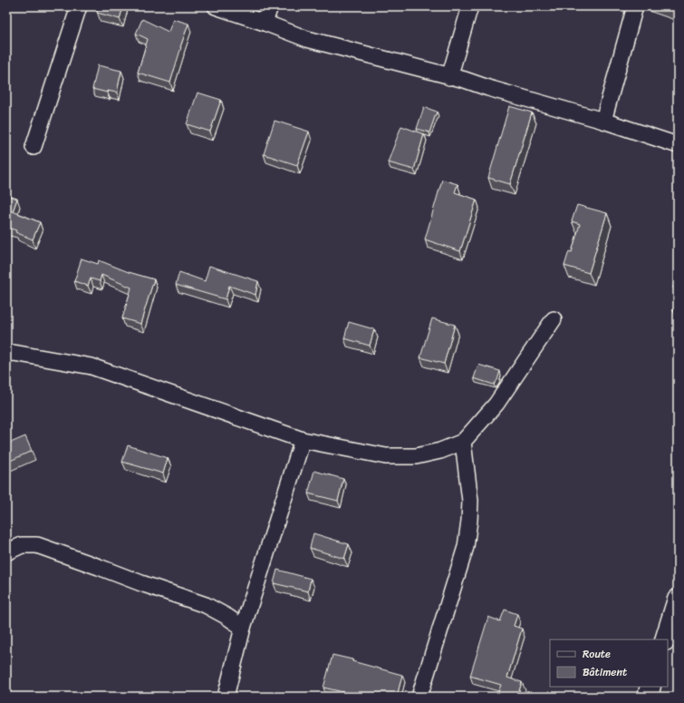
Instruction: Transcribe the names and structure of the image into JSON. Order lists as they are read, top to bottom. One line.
{"legend":["Route","Bâtiment"]}
